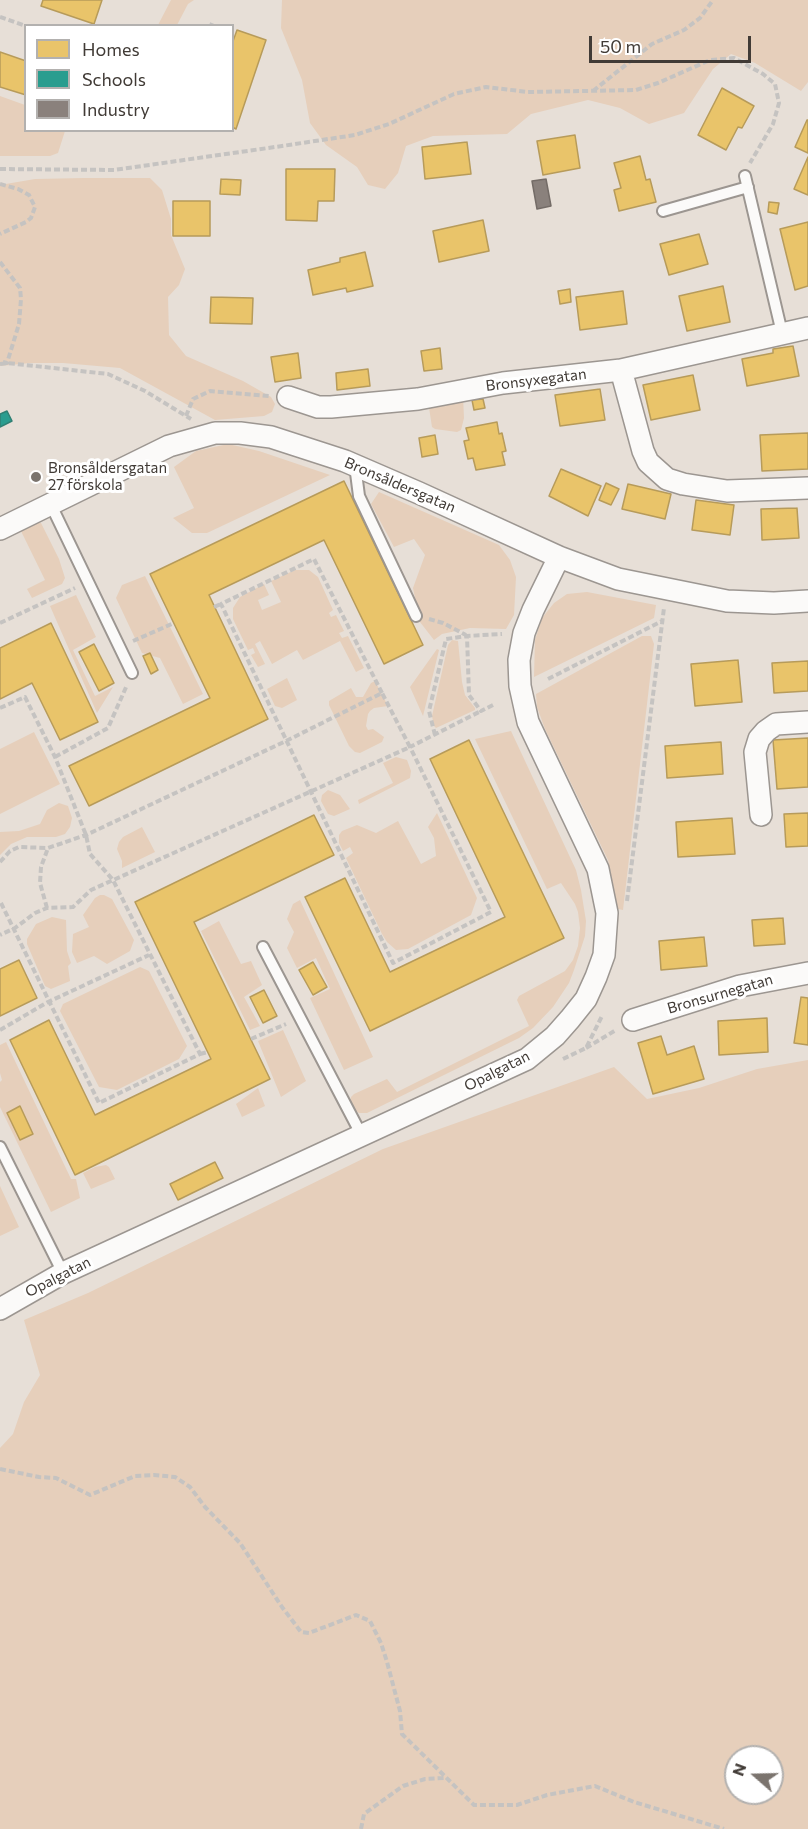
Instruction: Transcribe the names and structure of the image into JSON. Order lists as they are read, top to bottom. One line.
{"streets":{"street":["Bronsyxegatan","Bronsåldersgatan","Bronsurnegatan","Opalgatan"]},"crossings":[["Bronsåldersgatan","Opalgatan"]],"places":["Bronsåldersgatan 27 förskola"],"legend":["Homes","Schools","Industry"],"scale_bar":"50 m","north":"left"}
